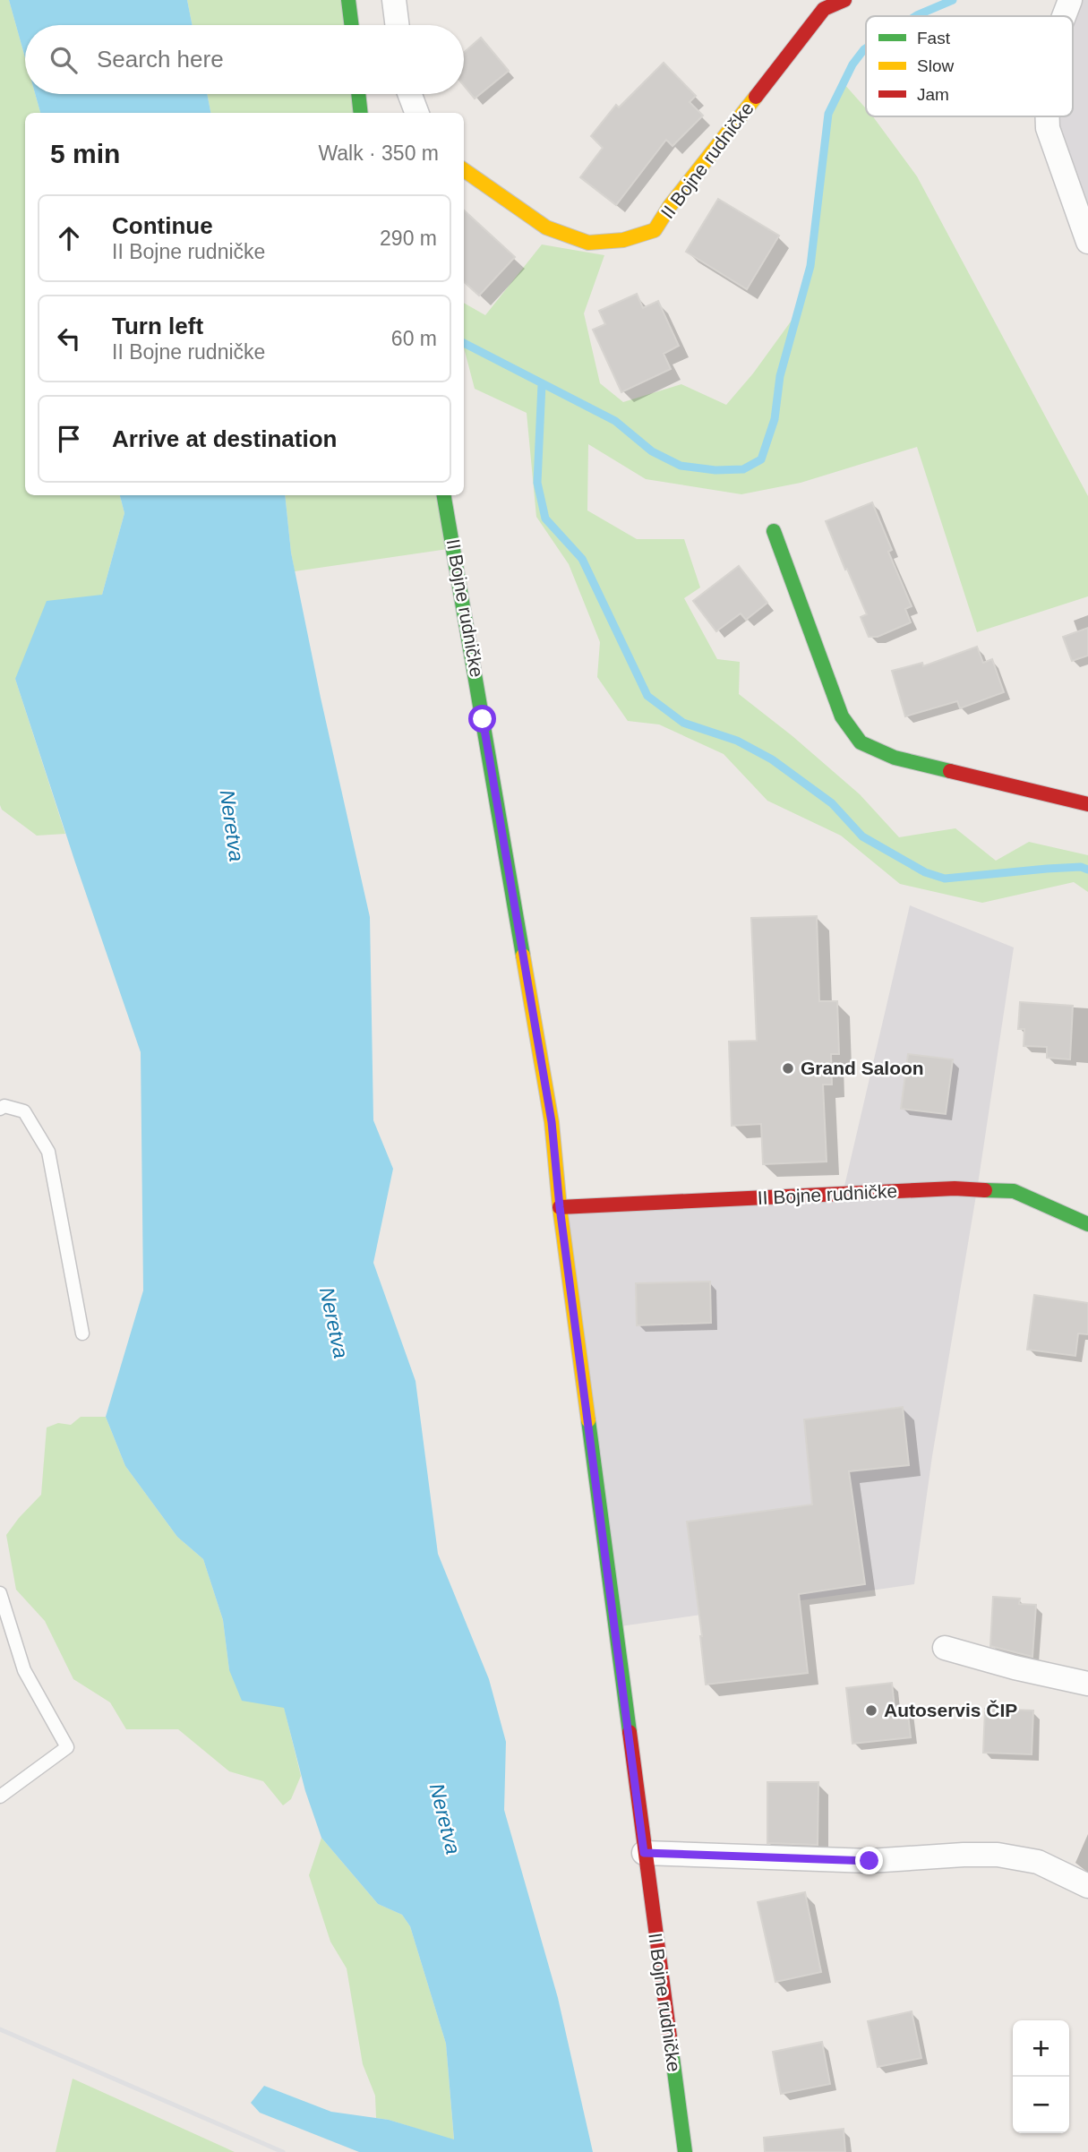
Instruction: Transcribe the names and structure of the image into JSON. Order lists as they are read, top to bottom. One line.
{"streets":{"street":["II Bojne rudničke"]},"water":["Neretva"],"places":["Grand Saloon","Autoservis ČIP"],"legend":["Fast","Slow","Jam"],"page":{"search":"Search here","heading":["5 min","Walk · 350 m"],"list":[["Continue","II Bojne rudničke","290 m"],["Turn left","II Bojne rudničke","60 m"],"Arrive at destination"],"map_buttons":["+","−"]}}
